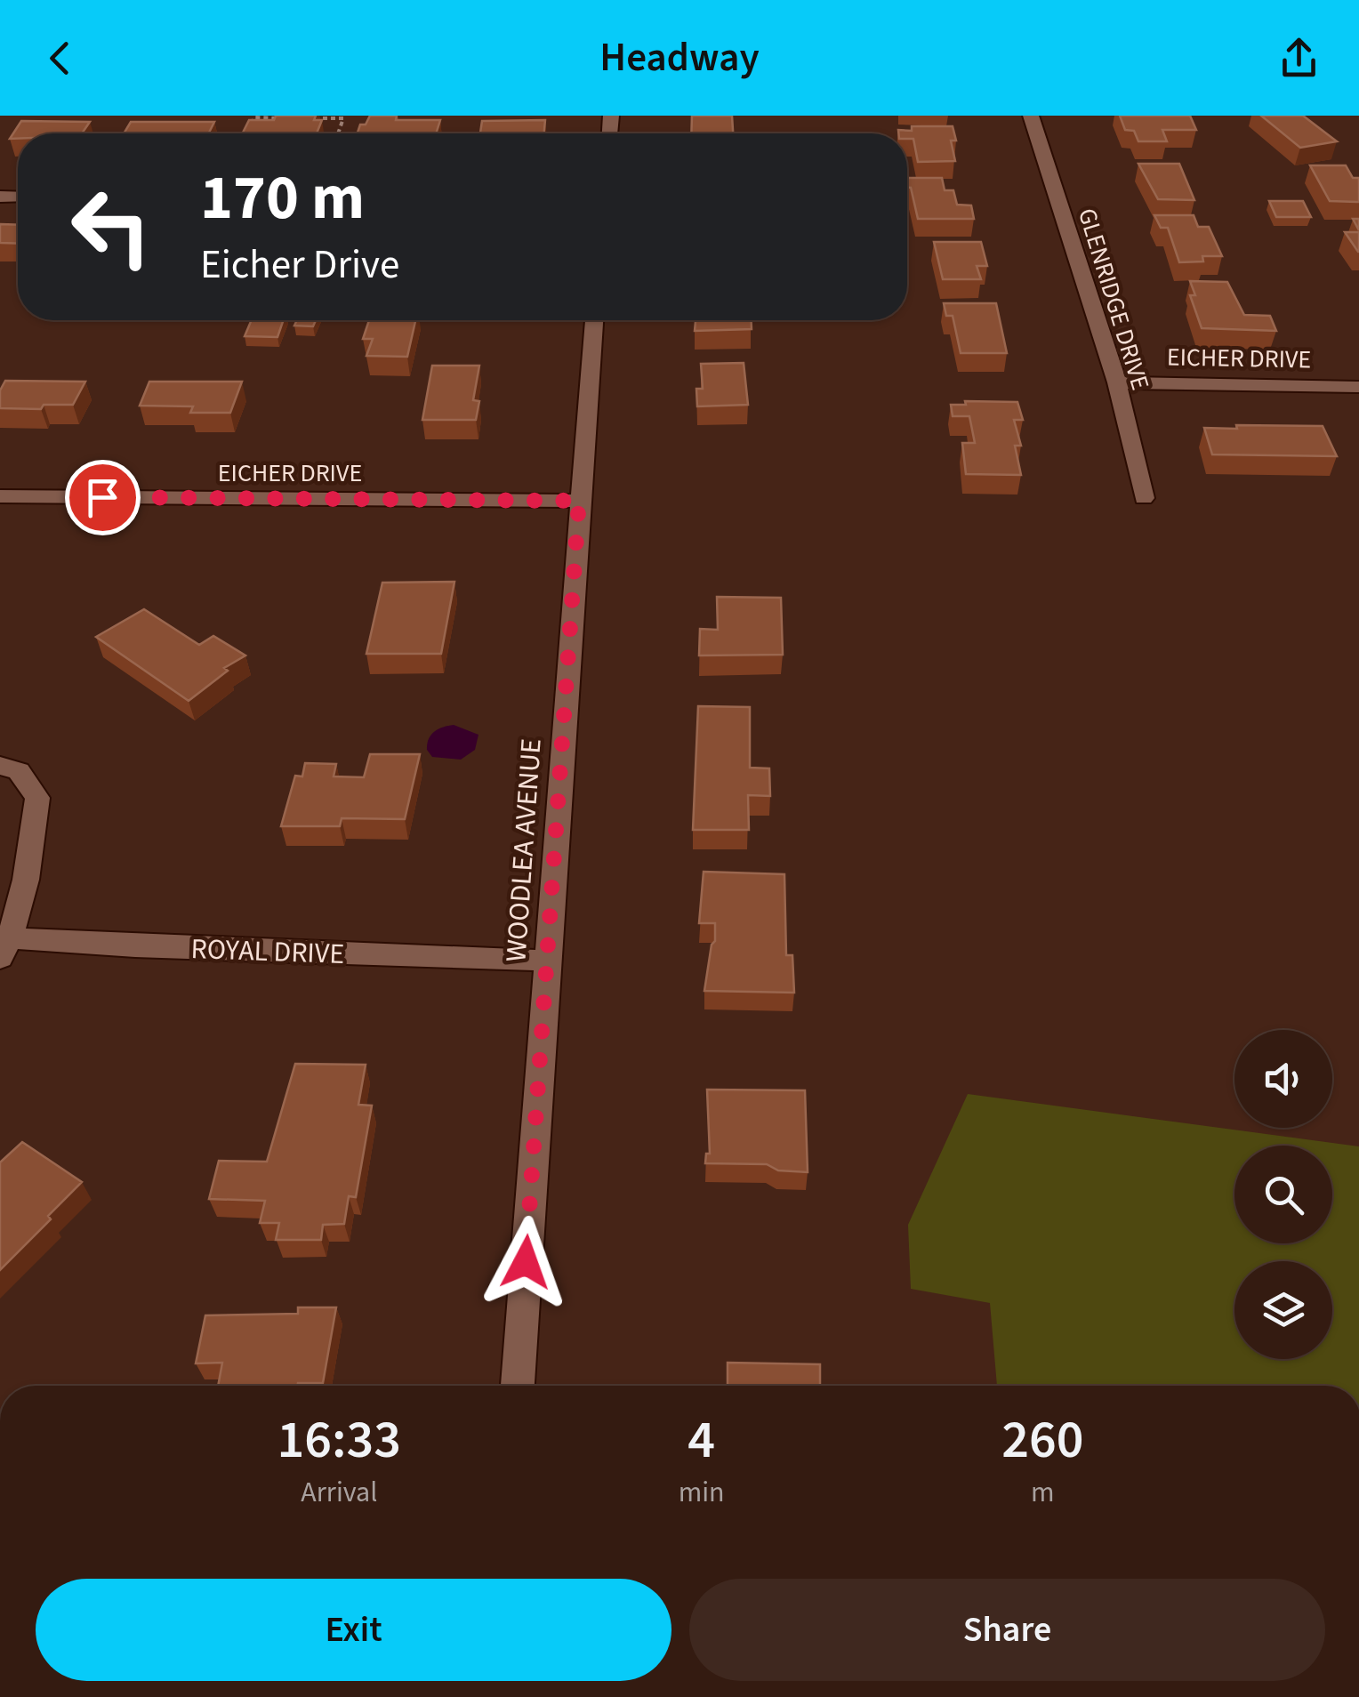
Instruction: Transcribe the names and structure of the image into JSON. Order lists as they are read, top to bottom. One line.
{"streets":{"street":["GLENRIDGE DRIVE","EICHER DRIVE","WOODLEA AVENUE","ROYAL DRIVE"]},"crossings":[["GLENRIDGE DRIVE","EICHER DRIVE"],["EICHER DRIVE","WOODLEA AVENUE"],["WOODLEA AVENUE","ROYAL DRIVE"]],"page":{"header":"Headway","turn":["170 m","Eicher Drive"],"eta":["16:33","Arrival","4","min","260","m"],"buttons":["Exit","Share"]}}
